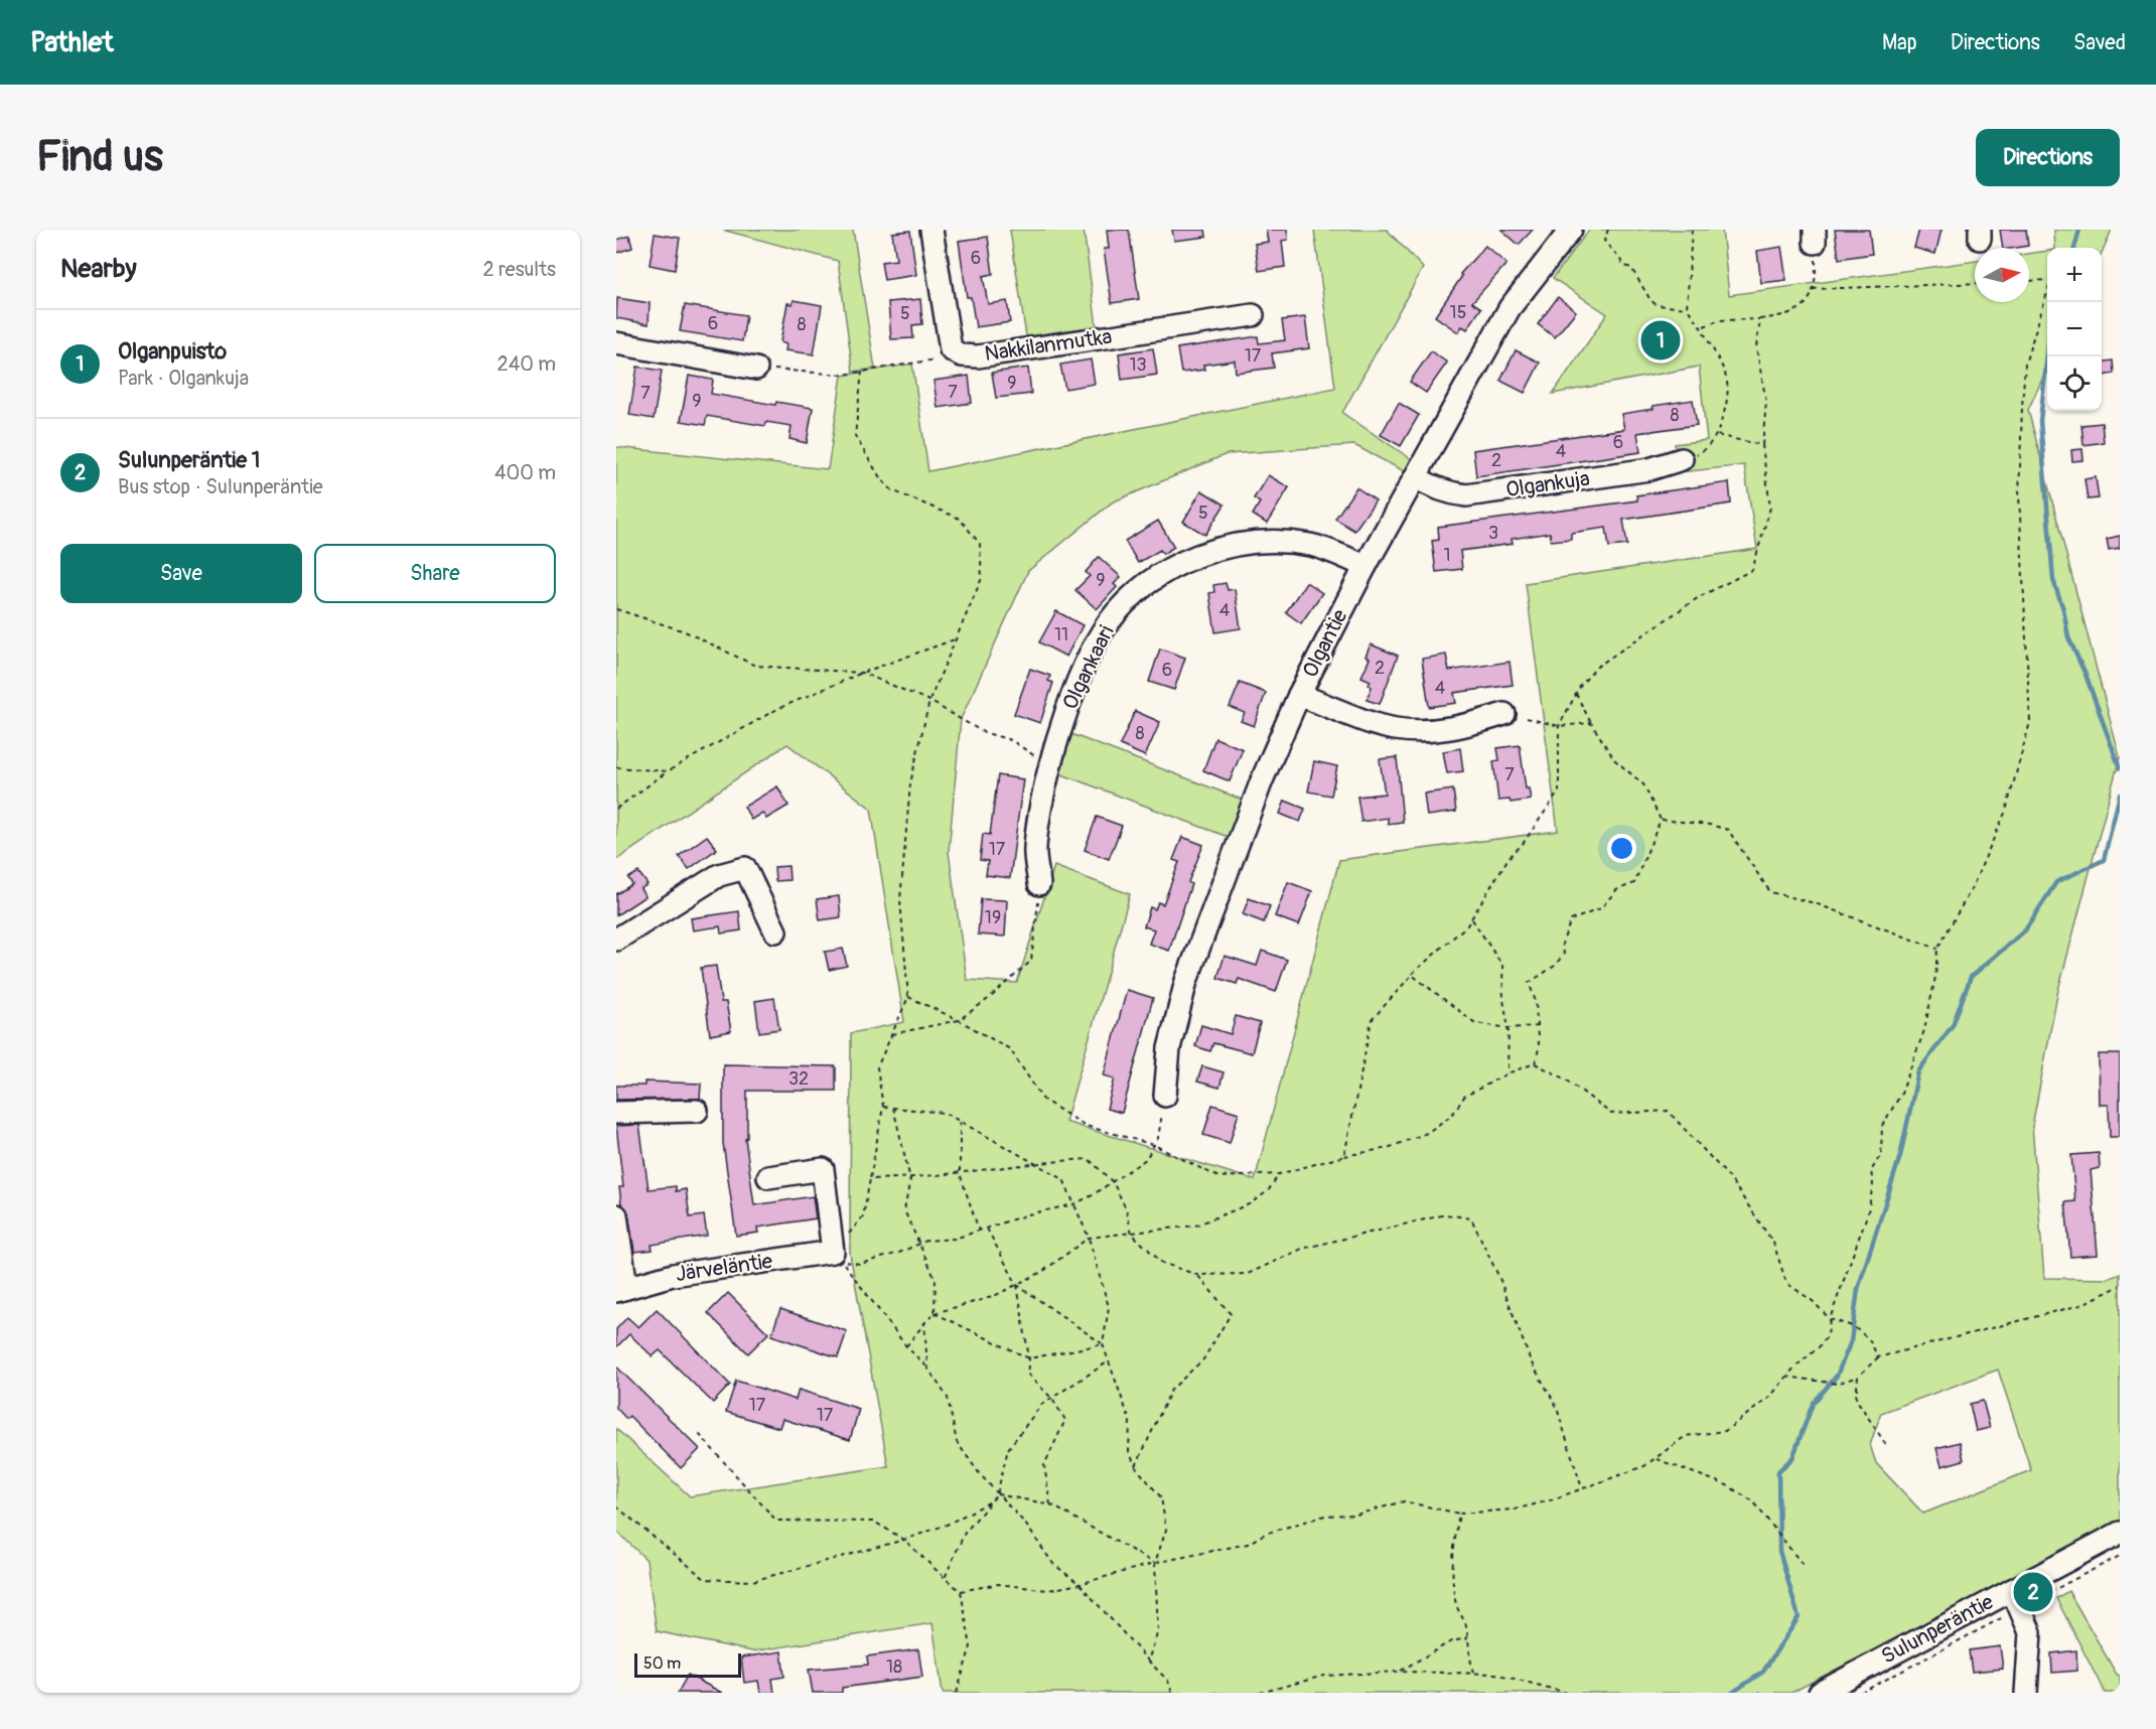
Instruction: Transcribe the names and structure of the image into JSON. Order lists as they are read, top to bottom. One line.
{"streets":{"street":["Nakkilanmutka","Olgankuja","Olgantie","Olgankaari","Järveläntie","Sulunperäntie"]},"crossings":[["Olgankuja","Olgantie"],["Olgantie","Olgankaari"]],"house_numbers":["6","15","5","6","8","17","13","9","7","7","9","8","6","4","2","5","3","1","9","4","11","2","6","4","8","7","17","19","32","17","17","18"],"scale_bar":"50 m","north":"right","page":{"header":"Pathlet","nav":["Map","Directions","Saved"],"buttons":["Directions",["Save","Share"]],"title":"Find us","heading":["Nearby","2 results"],"map_buttons":["+","−"],"list":[{"mark":"1","name":"Olganpuisto","note":"Park · Olgankuja","value":"240 m"},{"mark":"2","name":"Sulunperäntie 1","note":"Bus stop · Sulunperäntie","value":"400 m"}],"pins":["1","2"],"scale":"50 m"}}
